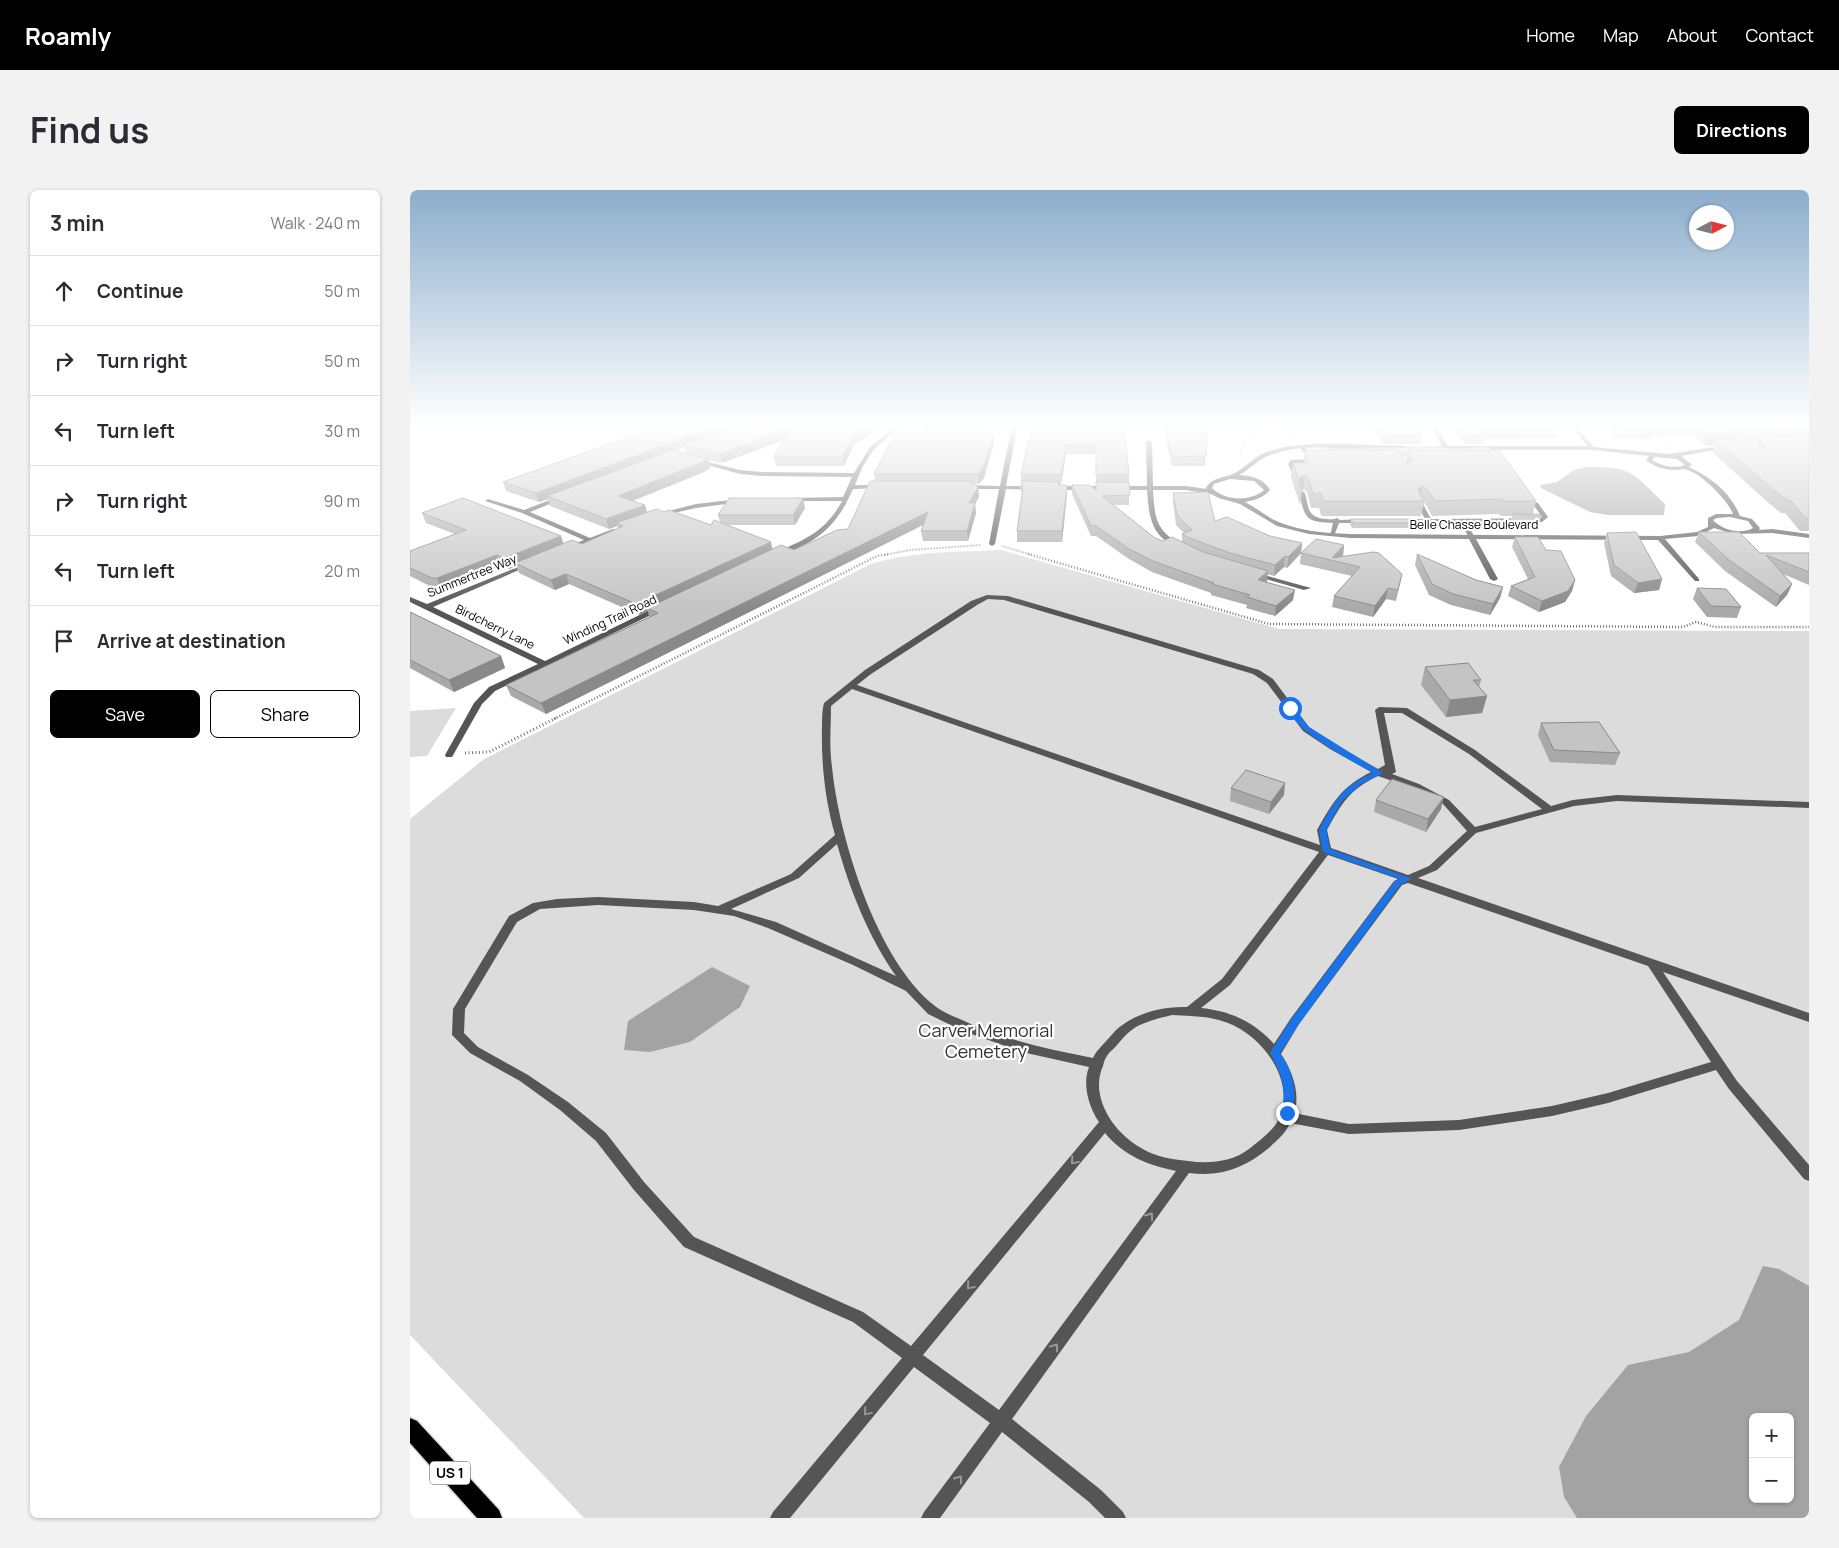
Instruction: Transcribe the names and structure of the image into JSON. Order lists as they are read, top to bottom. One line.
{"streets":{"main road":["US 1"],"street":["Belle Chasse Boulevard","Summertree Way","Winding Trail Road","Birdcherry Lane"]},"crossings":[["Summertree Way","Birdcherry Lane"],["Winding Trail Road","Birdcherry Lane"]],"parks":["Carver Memorial Cemetery"],"north":"right","page":{"header":"Roamly","nav":["Home","Map","About","Contact"],"title":"Find us","buttons":["Directions",["Save","Share"]],"heading":["3 min","Walk · 240 m"],"list":[["Continue","50 m"],["Turn right","50 m"],["Turn left","30 m"],["Turn right","90 m"],["Turn left","20 m"],"Arrive at destination"],"map_buttons":["+","−"]}}
